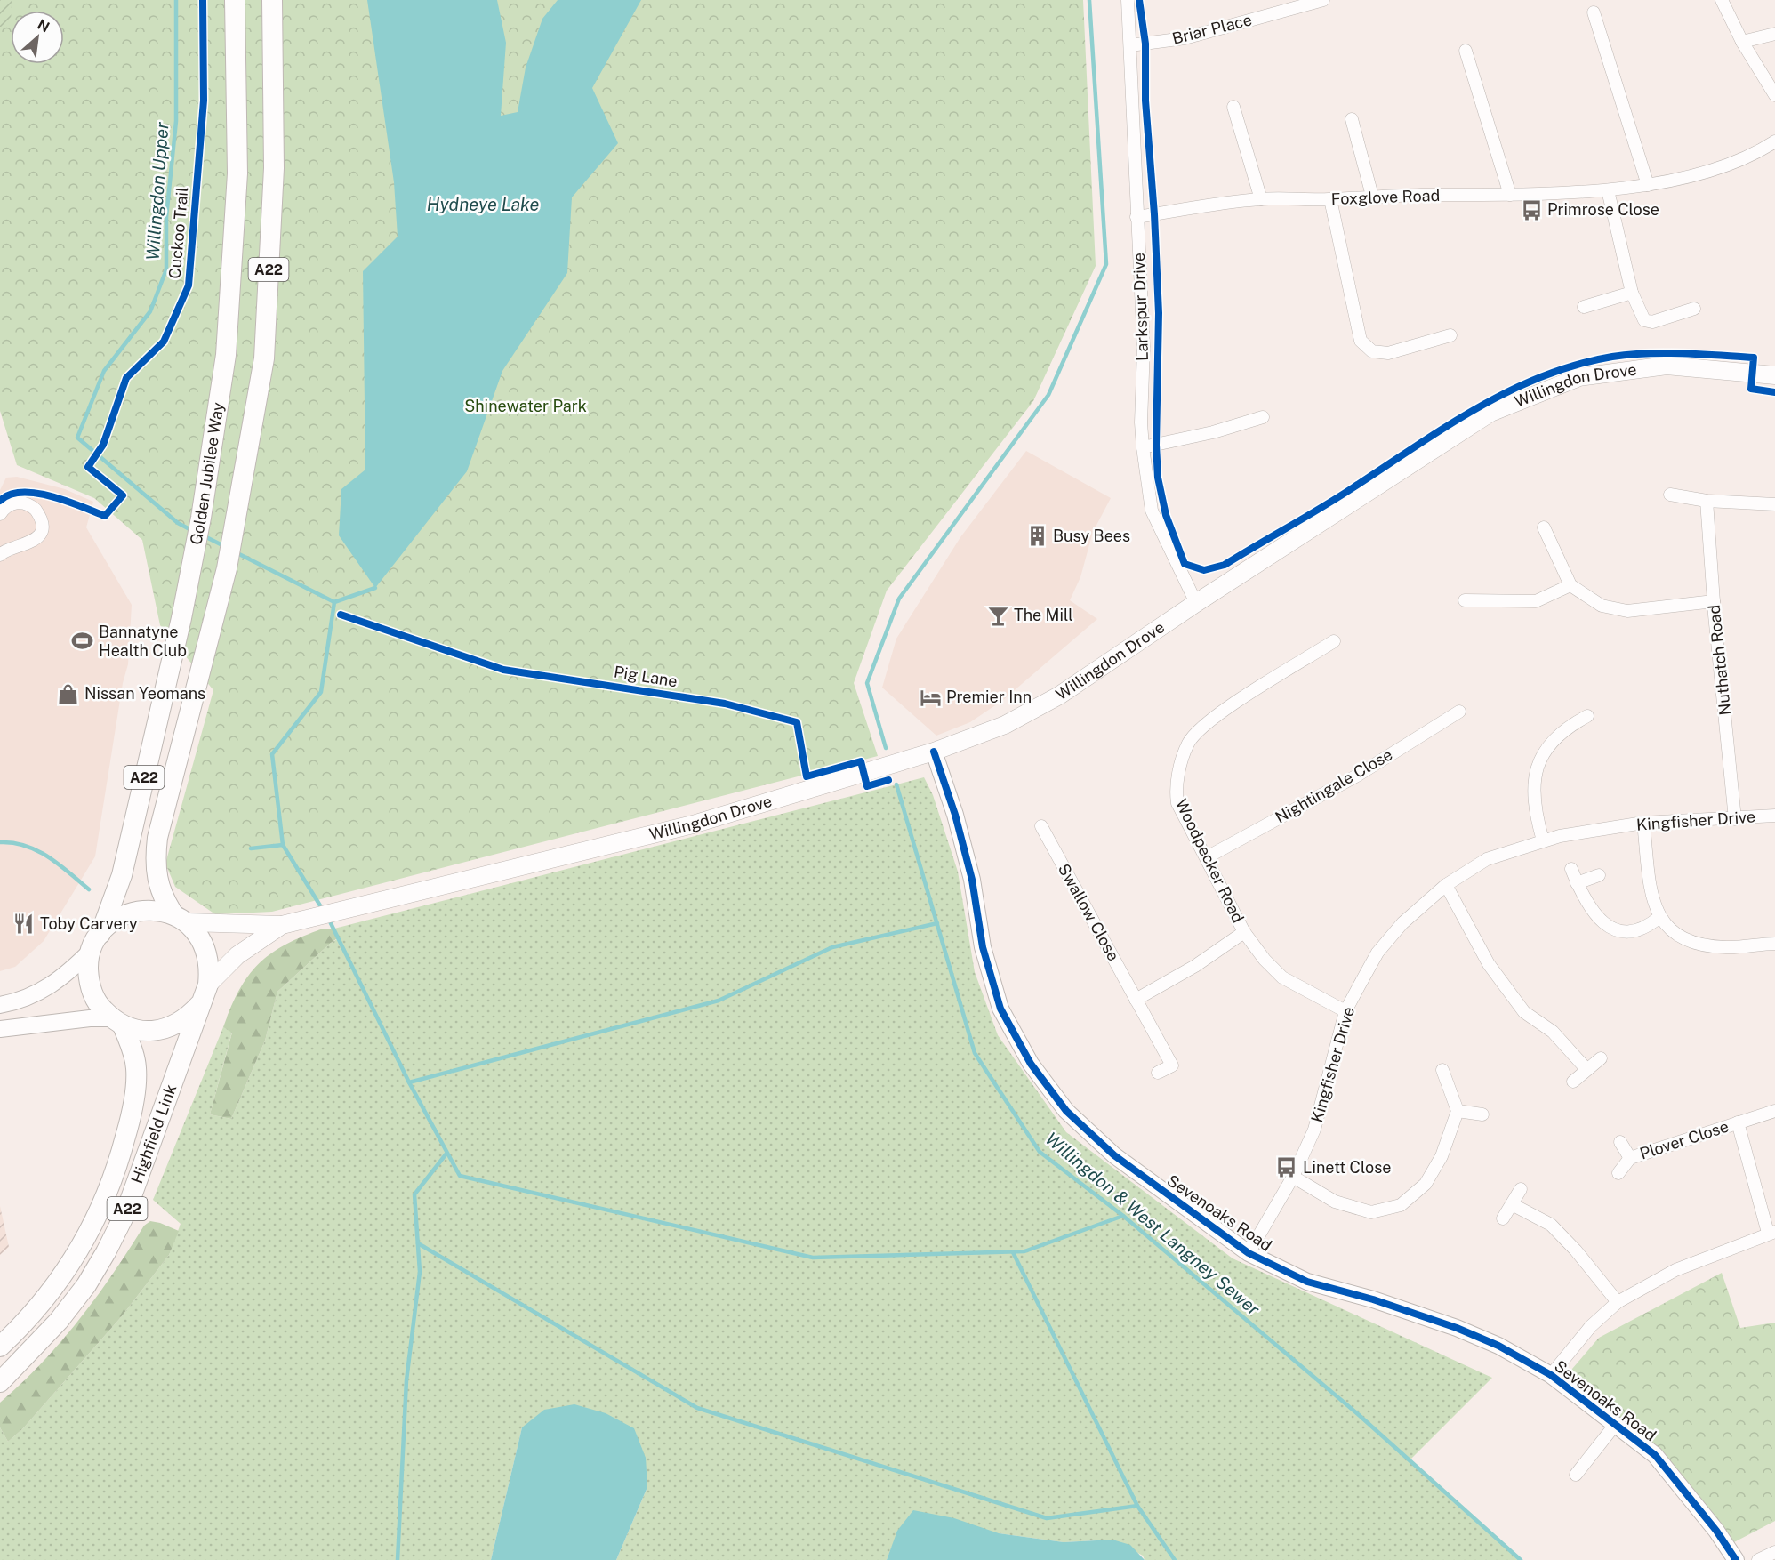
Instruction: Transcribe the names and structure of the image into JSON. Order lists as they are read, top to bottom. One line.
{"streets":{"highway":["A22","Golden Jubilee Way","Highfield Link"],"main road":["Willingdon Drove"],"street":["Briar Place","Foxglove Road","Larkspur Drive","Nuthatch Road","Nightingale Close","Kingfisher Drive","Woodpecker Road","Swallow Close","Plover Close","Sevenoaks Road"],"cycle path":["Cuckoo Trail","Pig Lane"]},"crossings":[["Briar Place","Larkspur Drive"],["Foxglove Road","Larkspur Drive"],["A22","Willingdon Drove"],["A22","Golden Jubilee Way"],["A22","Highfield Link"],["Larkspur Drive","Willingdon Drove"],["Willingdon Drove","Golden Jubilee Way"],["Willingdon Drove","Highfield Link"],["Willingdon Drove","Sevenoaks Road"],["Golden Jubilee Way","Highfield Link"],["Nuthatch Road","Kingfisher Drive"],["Nightingale Close","Woodpecker Road"],["Kingfisher Drive","Woodpecker Road"],["Kingfisher Drive","Sevenoaks Road"]],"water":["Willingdon Upper","Hydneye Lake","Willingdon & West Langney Sewer"],"parks":["Shinewater Park"],"places":{"bus stop":["Primrose Close","Linett Close"],"building":["Busy Bees"],"bar":["The Mill"],"sports":["Bannatyne Health Club"],"shop":["Nissan Yeomans"],"hotel":["Premier Inn"],"restaurant":["Toby Carvery"]},"north":"top right"}
